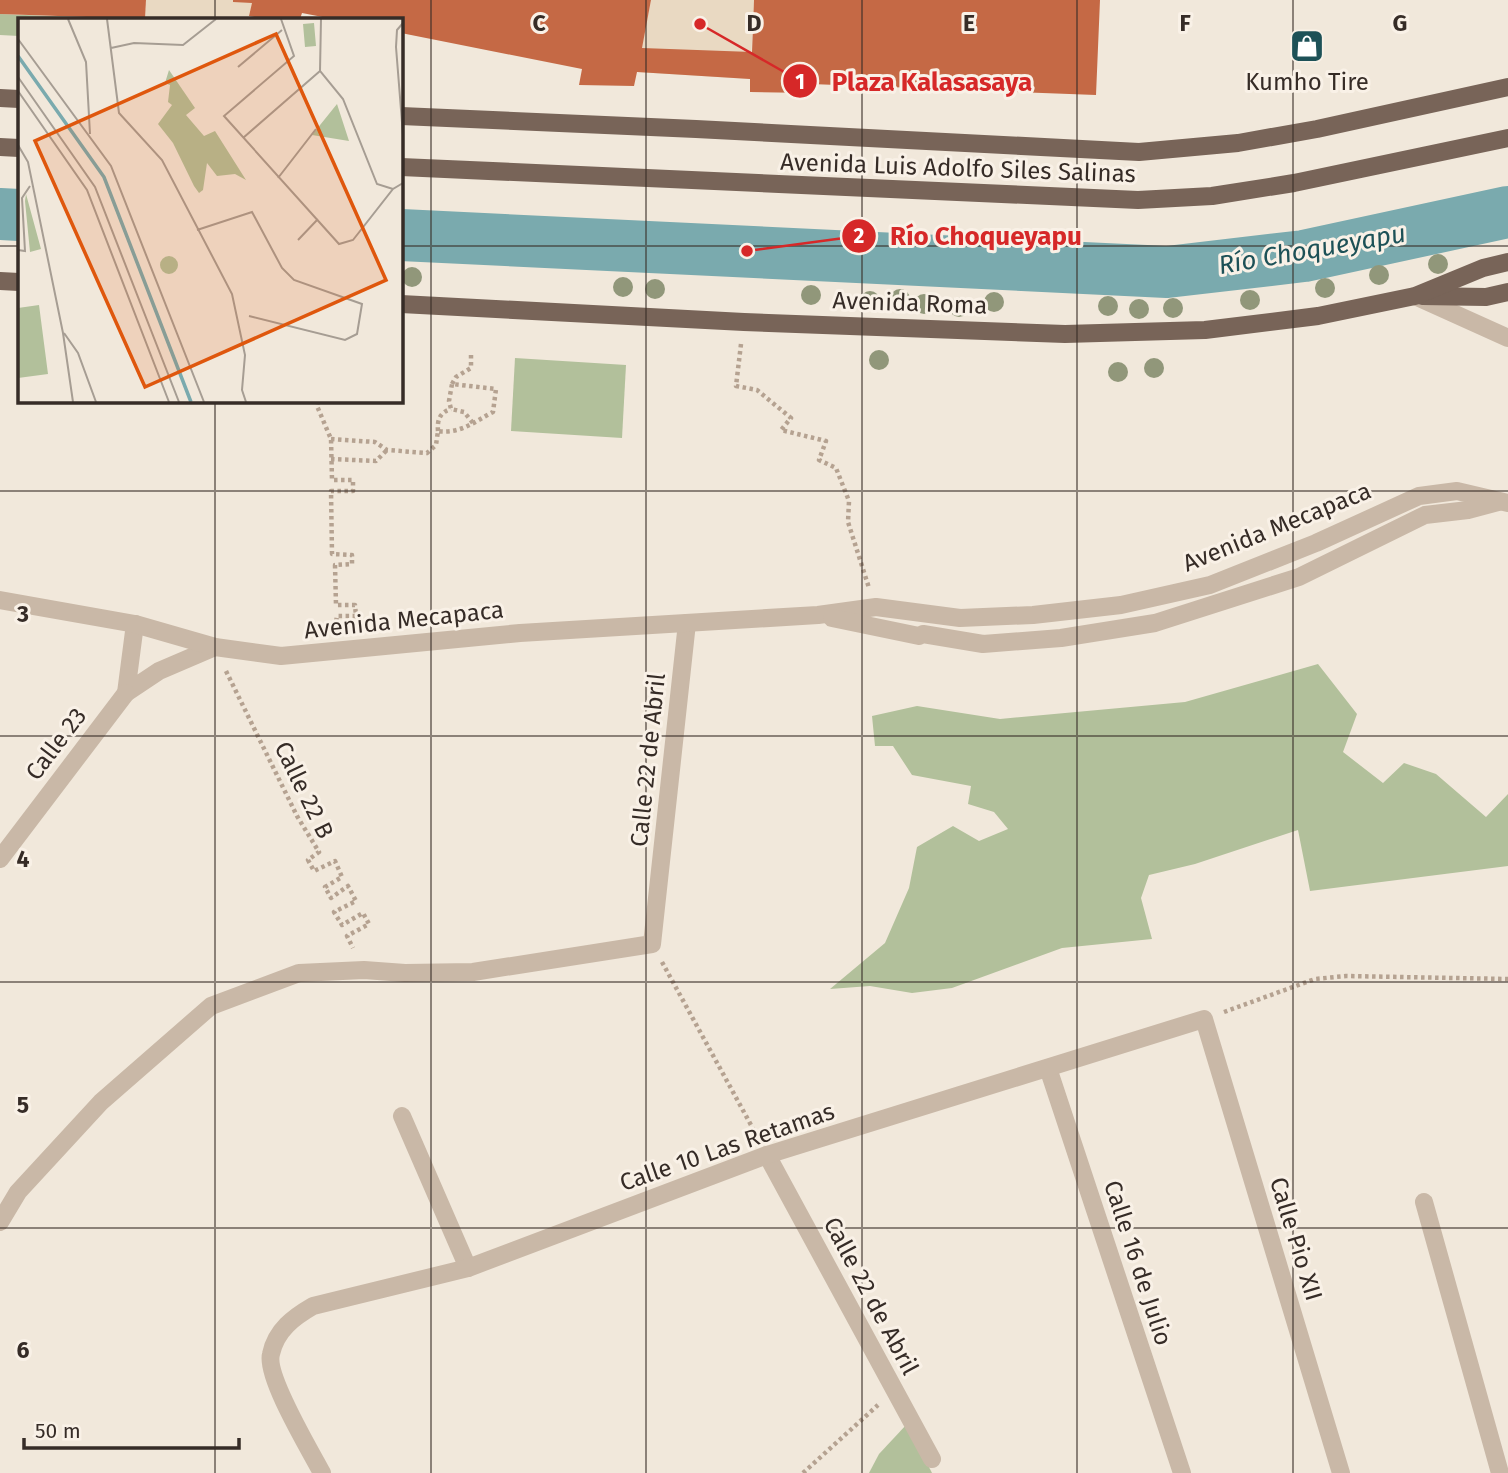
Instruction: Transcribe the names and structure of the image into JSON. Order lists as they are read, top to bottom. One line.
{"streets":{"main road":["Avenida Luis Adolfo Siles Salinas","Avenida Roma"],"street":["Avenida Mecapaca","Calle 23","Calle 22 de Abril","Calle 10 Las Retamas","Calle Pio XII","Calle 16 de Julio"],"path":["Calle 22 B"]},"crossings":[["Avenida Mecapaca","Calle 23"],["Avenida Mecapaca","Calle 22 de Abril"],["Avenida Mecapaca","Calle 22 B"],["Calle 23","Calle 22 B"],["Calle 22 de Abril","Calle 10 Las Retamas"],["Calle 10 Las Retamas","Calle Pio XII"],["Calle 10 Las Retamas","Calle 16 de Julio"]],"water":["Río Choqueyapu"],"places":{"other":["Plaza Kalasasaya","Río Choqueyapu"],"shop":["Kumho Tire"]},"scale_bar":"50 m","grid":{"columns":["C","D","E","F","G"],"rows":["3","4","5","6"]}}
